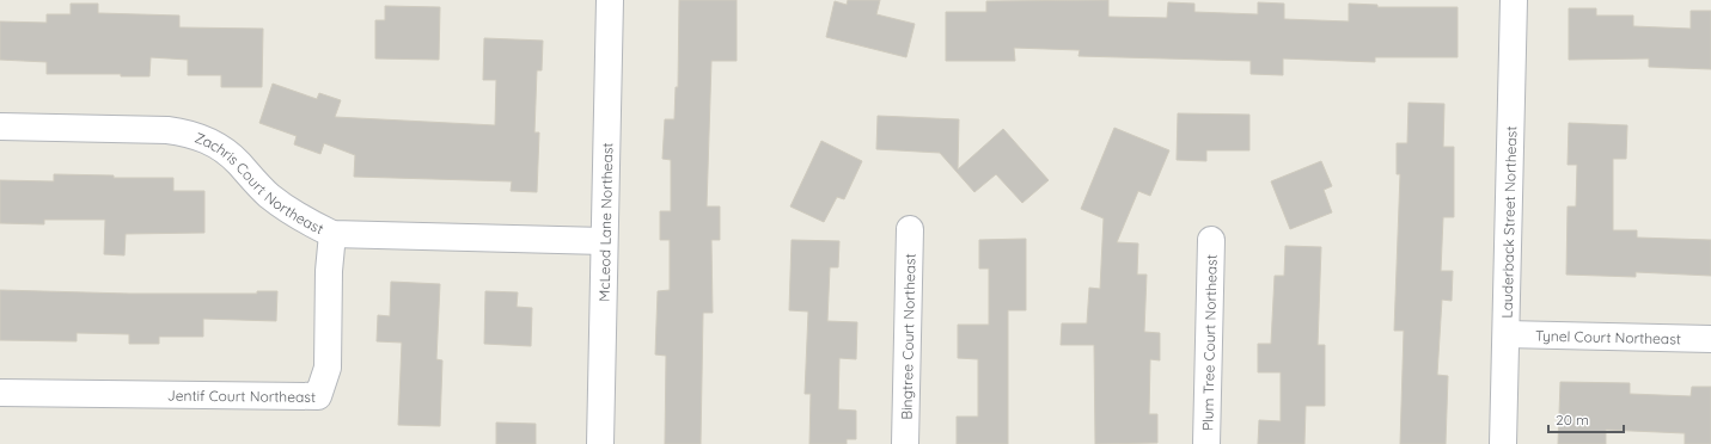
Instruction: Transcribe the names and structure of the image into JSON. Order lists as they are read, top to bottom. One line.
{"streets":{"street":["Zachris Court Northeast","McLeod Lane Northeast","Lauderback Street Northeast","Bingtree Court Northeast","Tynel Court Northeast","Plum Tree Court Northeast","Jentif Court Northeast"]},"crossings":[["Zachris Court Northeast","McLeod Lane Northeast"],["Zachris Court Northeast","Jentif Court Northeast"],["Lauderback Street Northeast","Tynel Court Northeast"]],"scale_bar":"20 m"}
